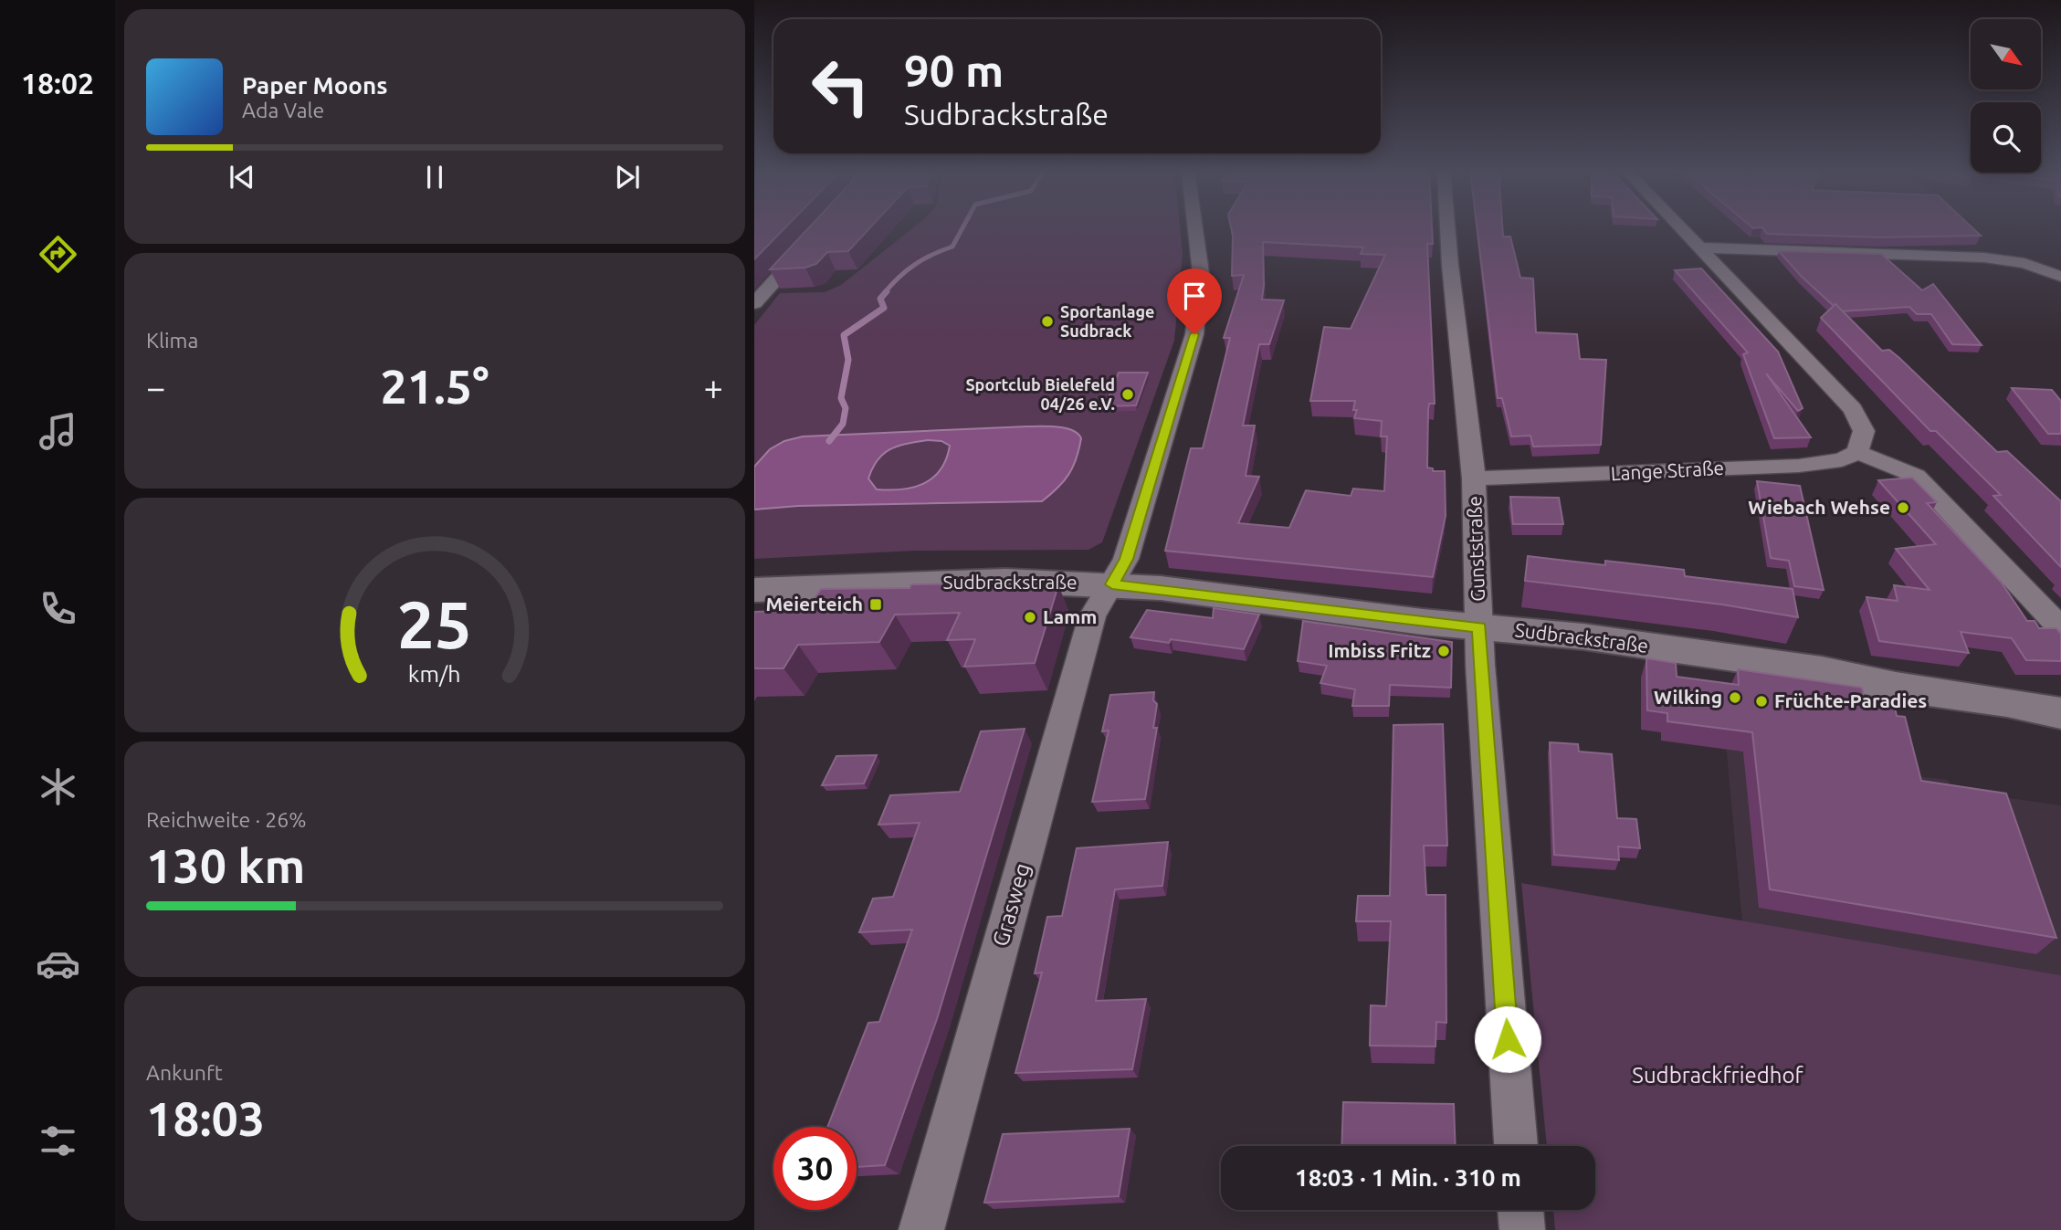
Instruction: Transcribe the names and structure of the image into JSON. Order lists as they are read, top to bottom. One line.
{"streets":{"street":["Lange Straße","Gunststraße","Sudbrackstraße","Grasweg"]},"crossings":[["Lange Straße","Gunststraße"],["Gunststraße","Sudbrackstraße"],["Sudbrackstraße","Grasweg"]],"parks":["Sudbrackfriedhof"],"places":{"other":["Sportanlage Sudbrack","Sportclub Bielefeld 04/26 e.V.","Wiebach Wehse","Lamm","Imbiss Fritz","Wilking","Früchte-Paradies"],"transit":["Meierteich"]},"north":"bottom right","page":{"tabs":"18:02","turn":["90 m","Sudbrackstraße"],"song":["Paper Moons","Ada Vale"],"tile":["Klima",["Reichweite · 26%","130 km"],["Ankunft","18:03"]],"heat":["−","21.5°","+"],"limit":"30","trip":"18:03 · 1 Min. · 310 m","gauge":["25","km/h"]}}
